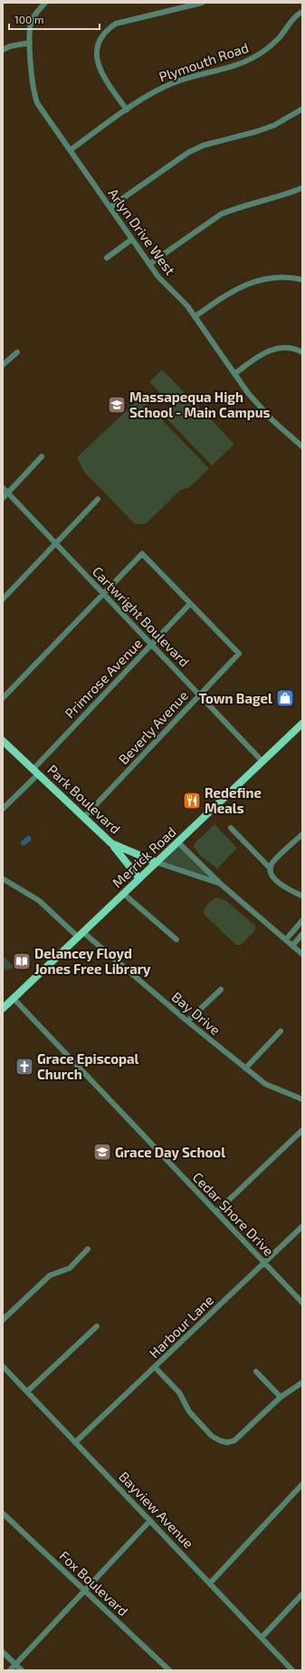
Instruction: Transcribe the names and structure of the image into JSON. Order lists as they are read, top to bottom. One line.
{"streets":{"main road":["Park Boulevard","Merrick Road"],"street":["Plymouth Road","Arlyn Drive West","Cartwright Boulevard","Primrose Avenue","Beverly Avenue","Bay Drive","Cedar Shore Drive","Harbour Lane","Bayview Avenue","Fox Boulevard"]},"crossings":[["Plymouth Road","Arlyn Drive West"],["Cartwright Boulevard","Primrose Avenue"],["Cartwright Boulevard","Beverly Avenue"],["Cartwright Boulevard","Merrick Road"],["Primrose Avenue","Beverly Avenue"],["Primrose Avenue","Park Boulevard"],["Beverly Avenue","Park Boulevard"],["Park Boulevard","Merrick Road"],["Merrick Road","Bay Drive"],["Merrick Road","Cedar Shore Drive"],["Cedar Shore Drive","Harbour Lane"],["Harbour Lane","Bayview Avenue"]],"places":{"school or university":["Massapequa High School - Main Campus","Grace Day School"],"shop":["Town Bagel"],"restaurant":["Redefine Meals"],"library":["Delancey Floyd Jones Free Library"],"church":["Grace Episcopal Church"]},"scale_bar":"100 m"}
